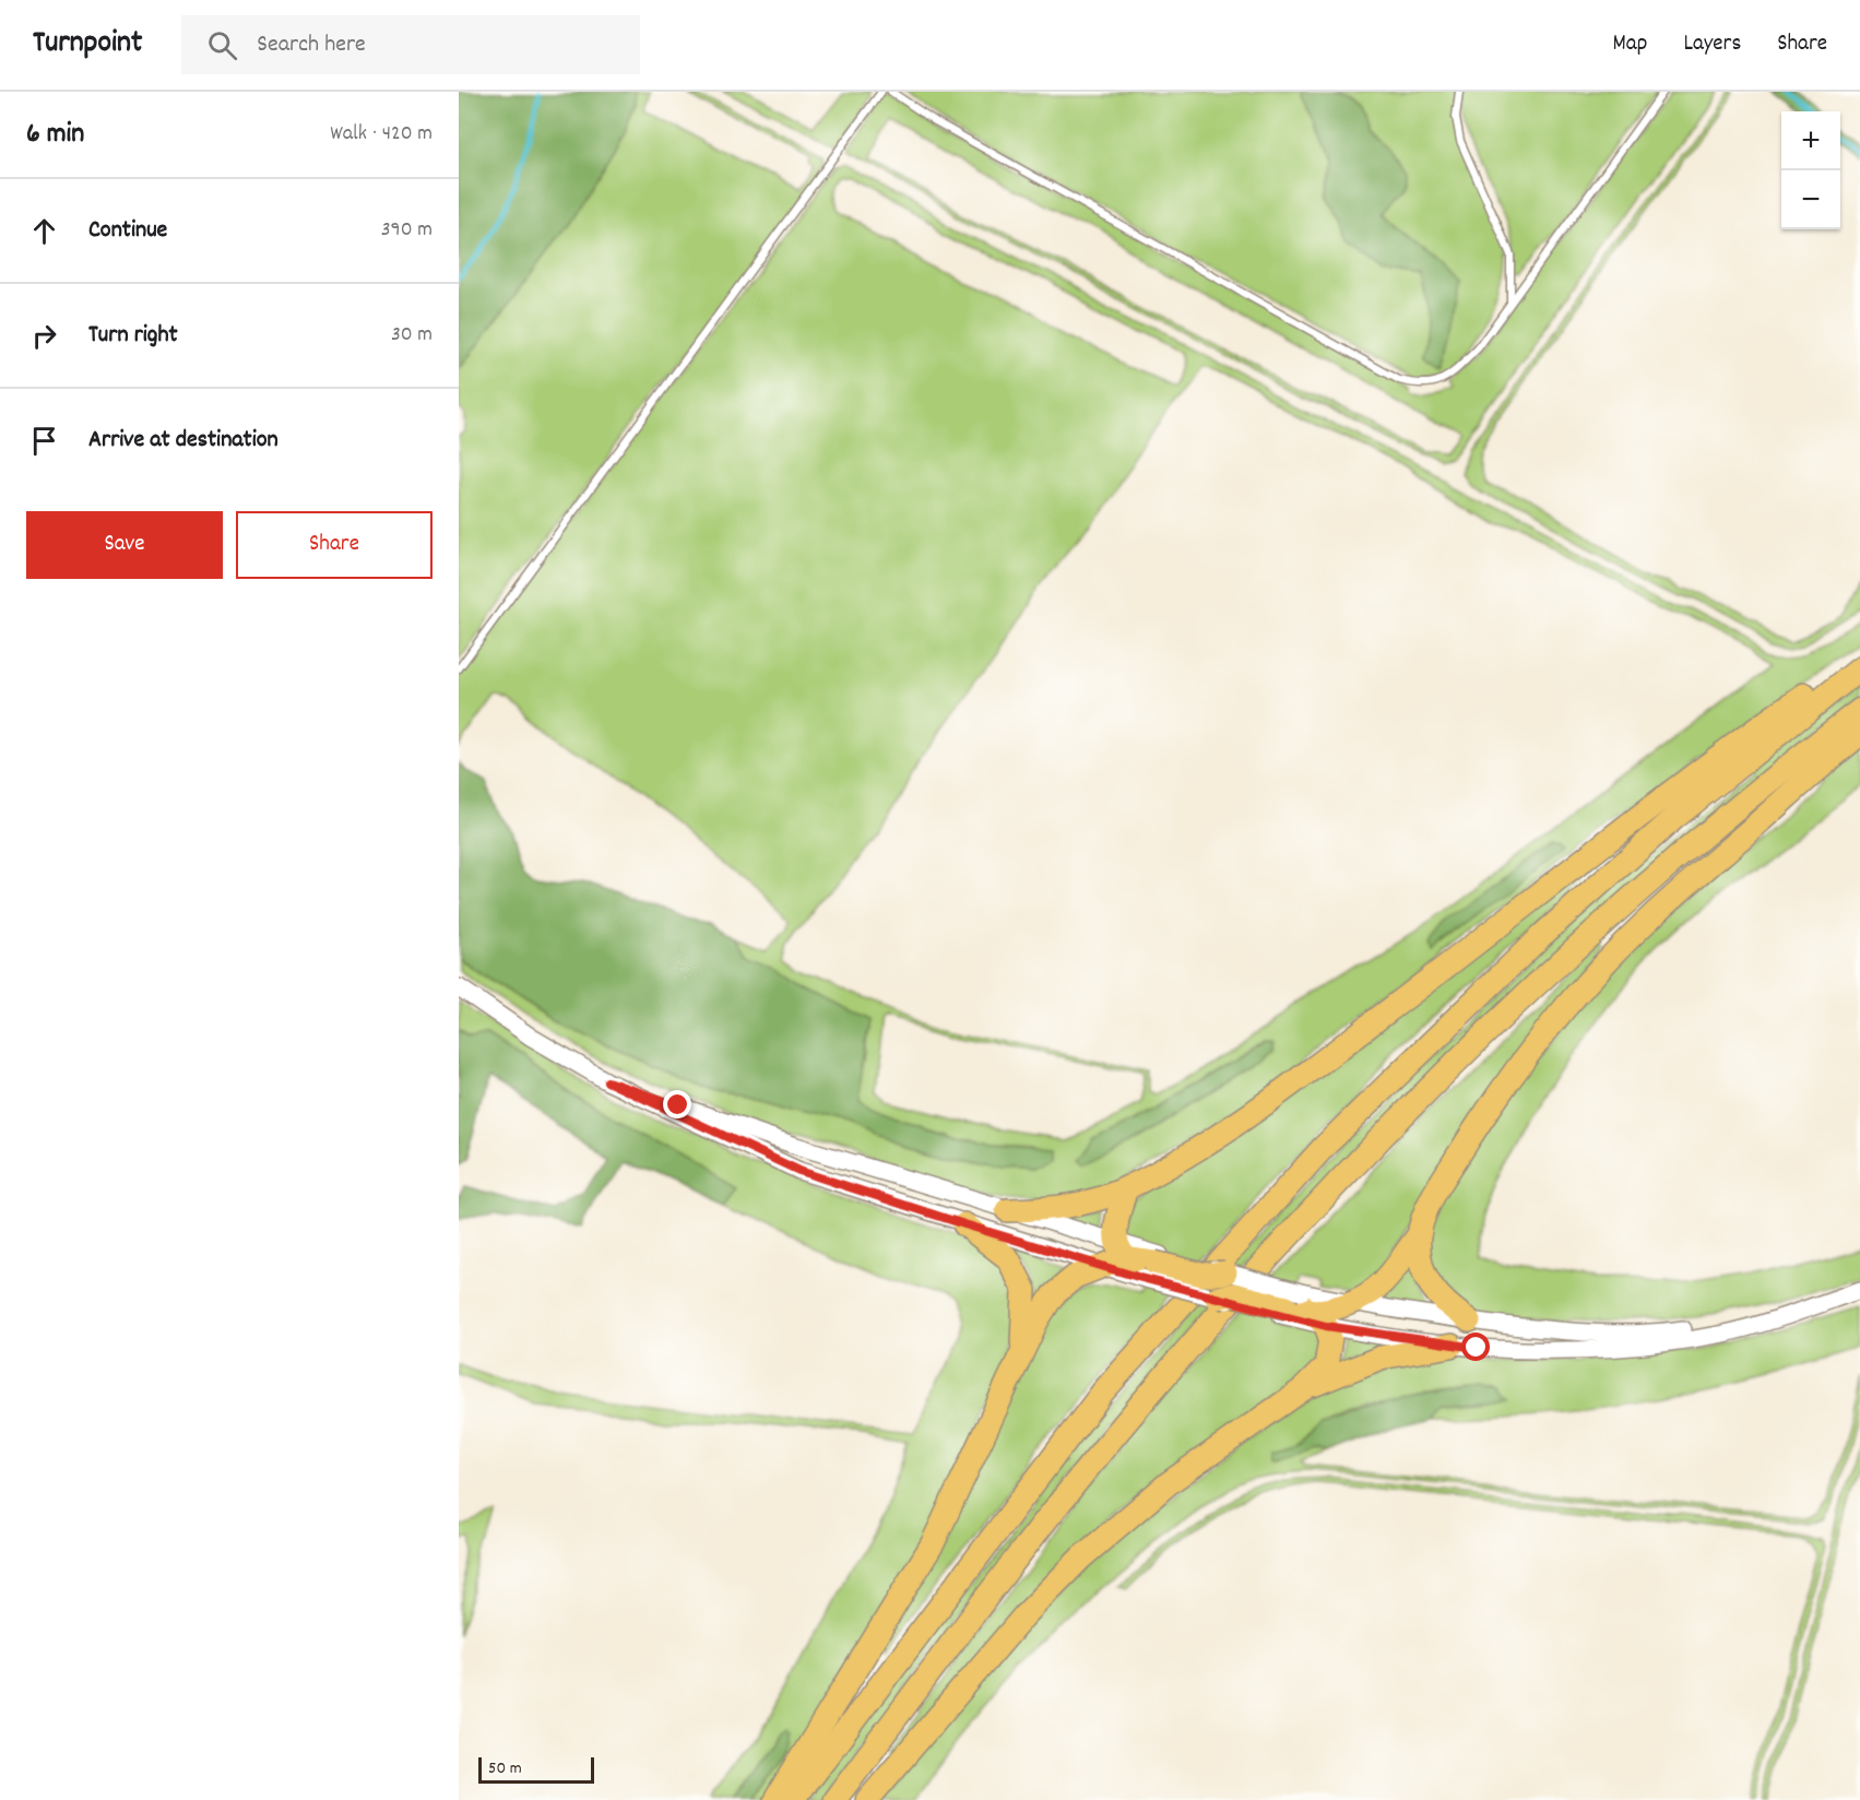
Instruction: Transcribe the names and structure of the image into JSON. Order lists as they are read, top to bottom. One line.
{"scale_bar":"50 m","page":{"header":"Turnpoint","search":"Search here","nav":["Map","Layers","Share"],"heading":["6 min","Walk · 420 m"],"map_buttons":["+","−"],"list":[["Continue","390 m"],["Turn right","30 m"],"Arrive at destination"],"buttons":["Save","Share"],"scale":"50 m"}}
